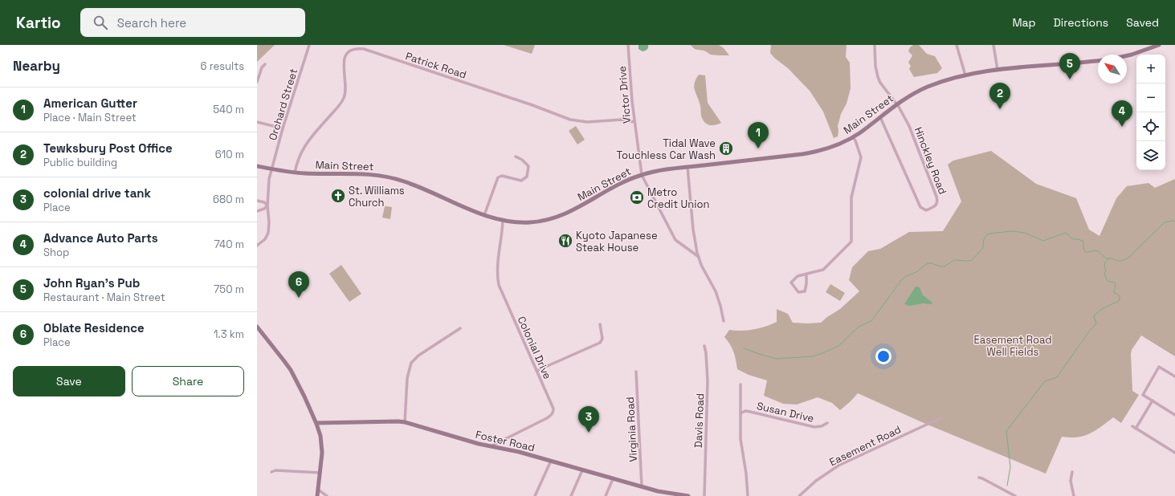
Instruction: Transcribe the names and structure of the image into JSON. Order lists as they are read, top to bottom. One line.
{"streets":{"main road":["Main Street","Foster Road"],"street":["Patrick Road","Victor Drive","Orchard Street","Hinckley Road","Colonial Drive","Susan Drive","Davis Road","Virginia Road","Easement Road"]},"crossings":[["Patrick Road","Victor Drive"],["Patrick Road","Main Street"],["Victor Drive","Main Street"],["Orchard Street","Main Street"],["Main Street","Hinckley Road"],["Main Street","Colonial Drive"],["Colonial Drive","Foster Road"],["Virginia Road","Foster Road"]],"parks":["Easement Road Well Fields"],"places":{"building":["Tidal Wave Touchless Car Wash"],"church":["St. Williams Church"],"bank":["Metro Credit Union"],"restaurant":["Kyoto Japanese Steak House"]},"north":"top left","page":{"header":"Kartio","search":"Search here","nav":["Map","Directions","Saved"],"heading":["Nearby","6 results"],"pins":["5","2","4","1","6","3"],"map_buttons":["+","−"],"list":[{"mark":"1","name":"American Gutter","note":"Place · Main Street","value":"540 m"},{"mark":"2","name":"Tewksbury Post Office","note":"Public building","value":"610 m"},{"mark":"3","name":"colonial drive tank","note":"Place","value":"680 m"},{"mark":"4","name":"Advance Auto Parts","note":"Shop","value":"740 m"},{"mark":"5","name":"John Ryan's Pub","note":"Restaurant · Main Street","value":"750 m"},{"mark":"6","name":"Oblate Residence","note":"Place","value":"1.3 km"}],"buttons":["Save","Share"]}}
